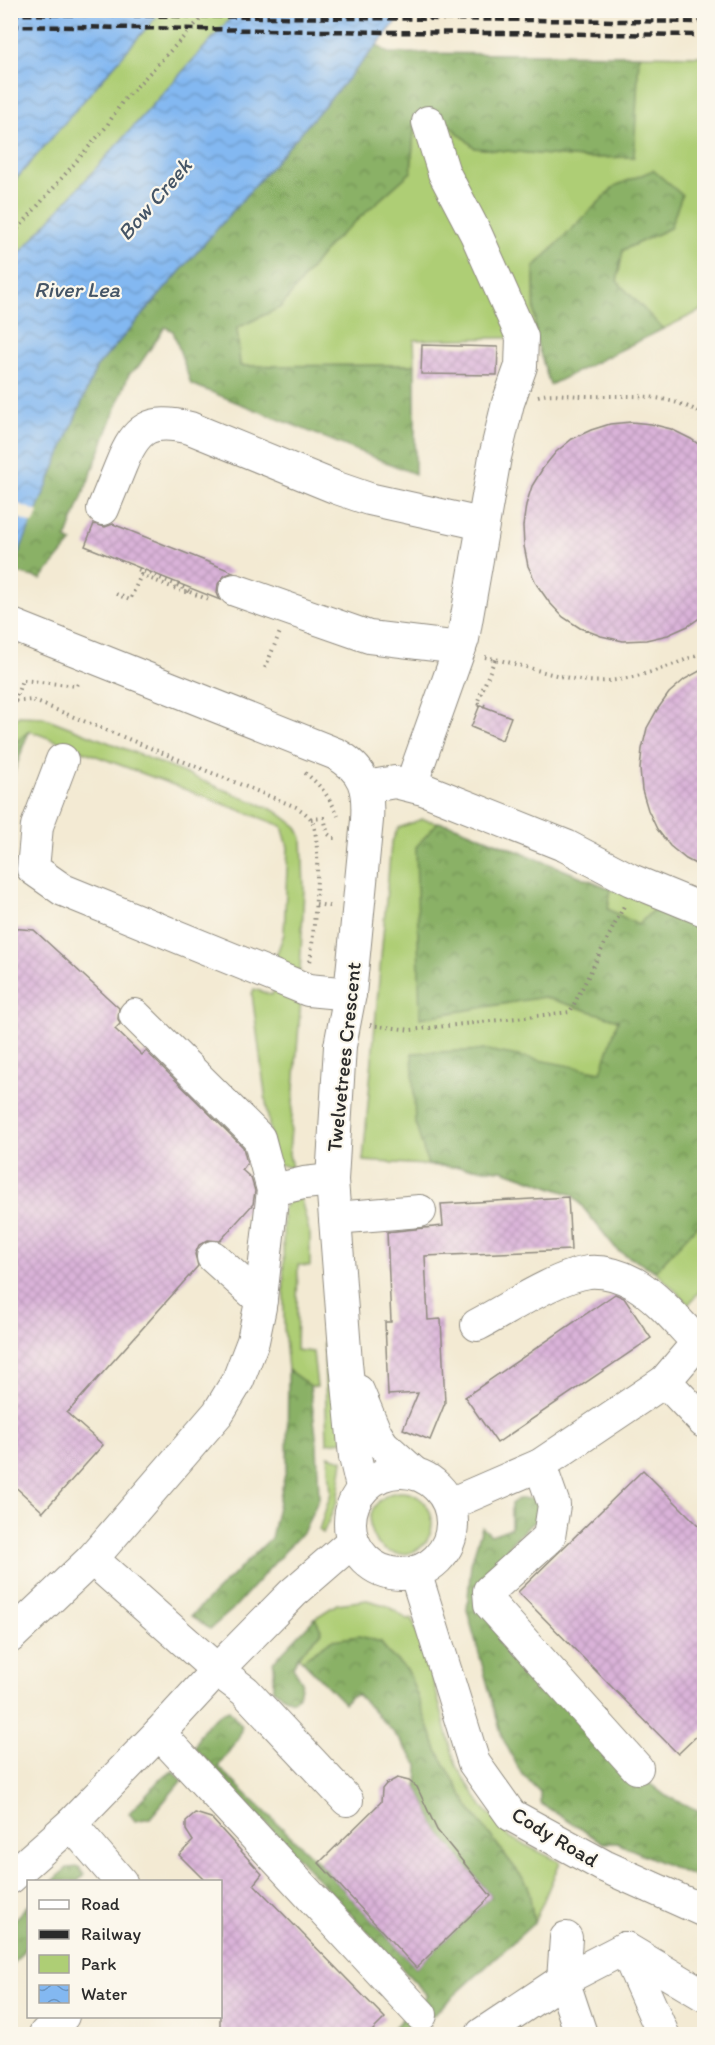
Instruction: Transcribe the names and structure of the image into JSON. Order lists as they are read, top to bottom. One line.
{"streets":{"street":["Twelvetrees Crescent","Cody Road"]},"crossings":[["Twelvetrees Crescent","Cody Road"]],"water":["Bow Creek","River Lea"],"legend":["Road","Railway","Park","Water"]}
